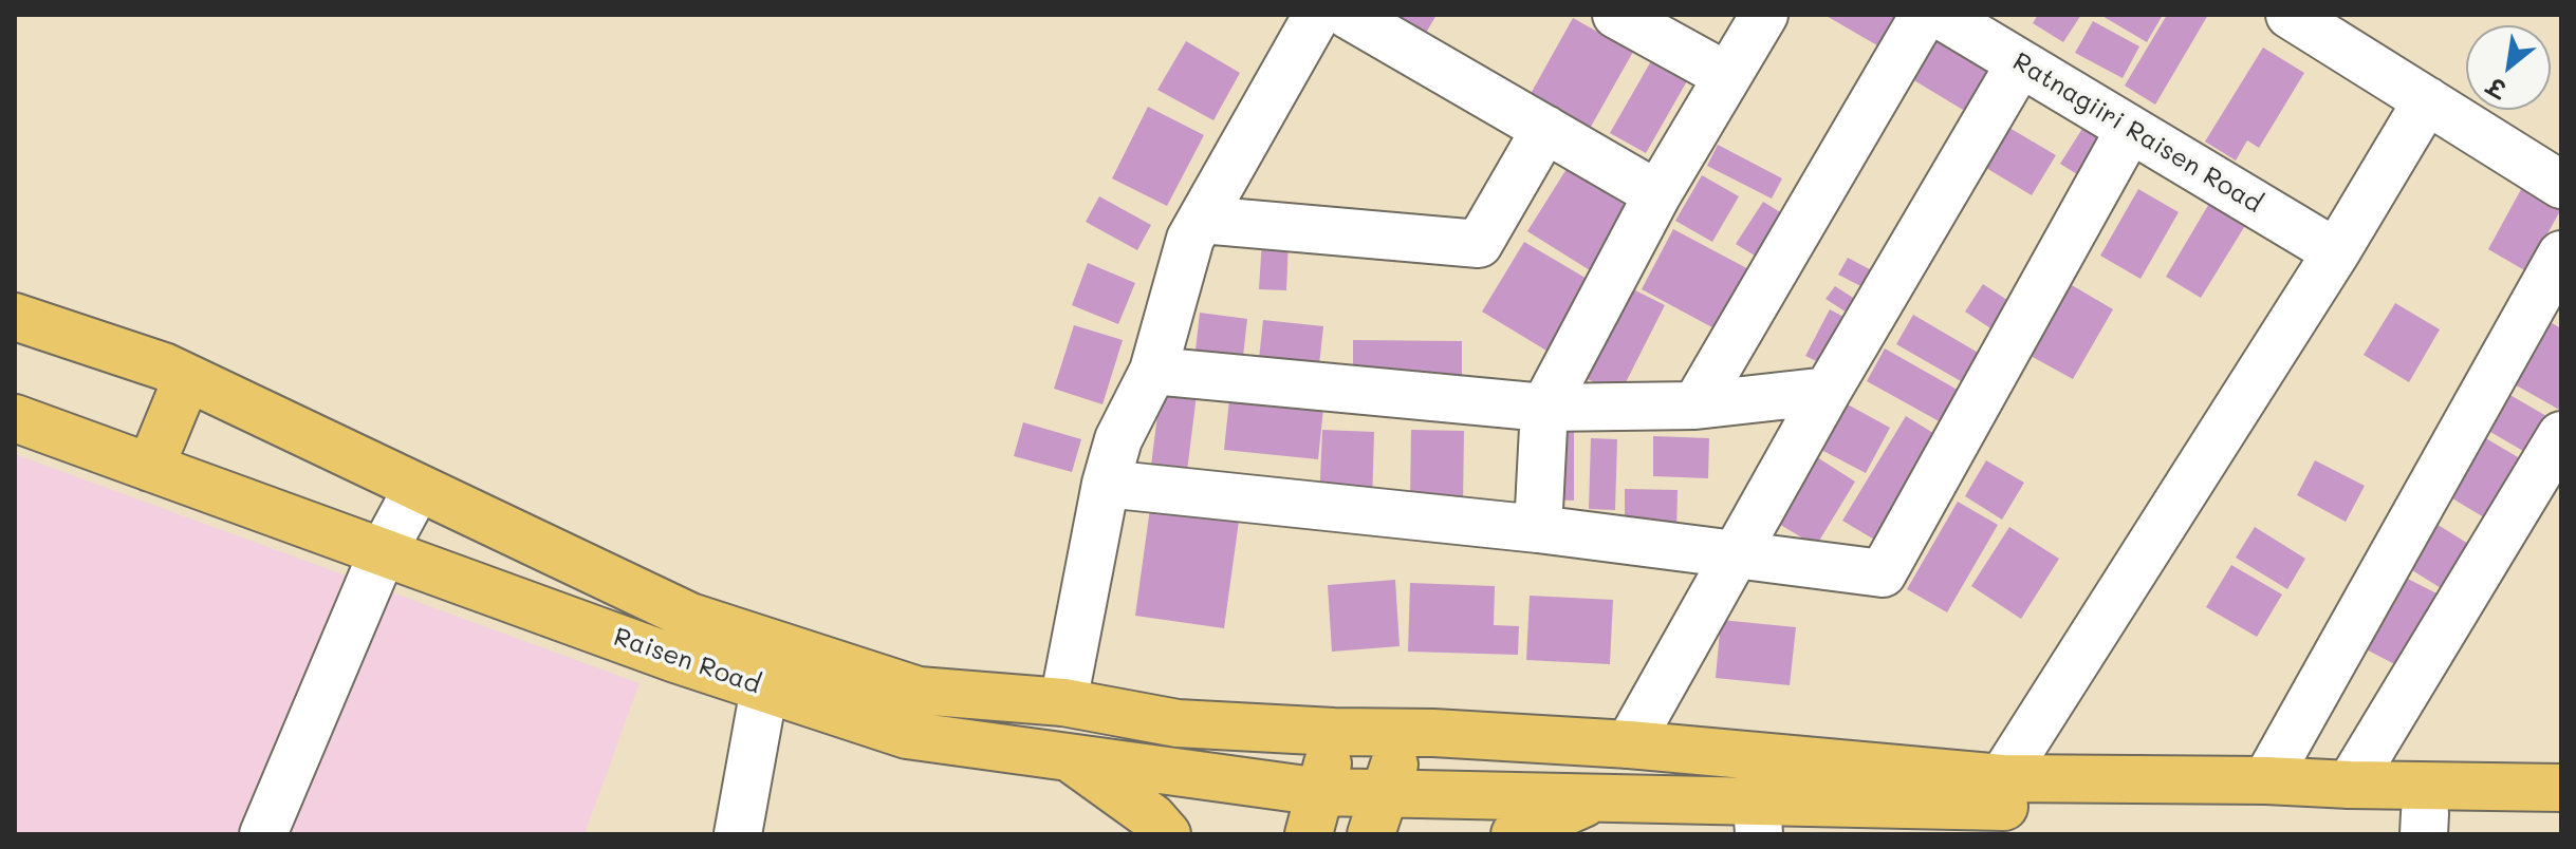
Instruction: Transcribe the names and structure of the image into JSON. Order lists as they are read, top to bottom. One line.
{"streets":{"main road":["Raisen Road"],"street":["Ratnagiiri Raisen Road"]},"north":"bottom left"}
